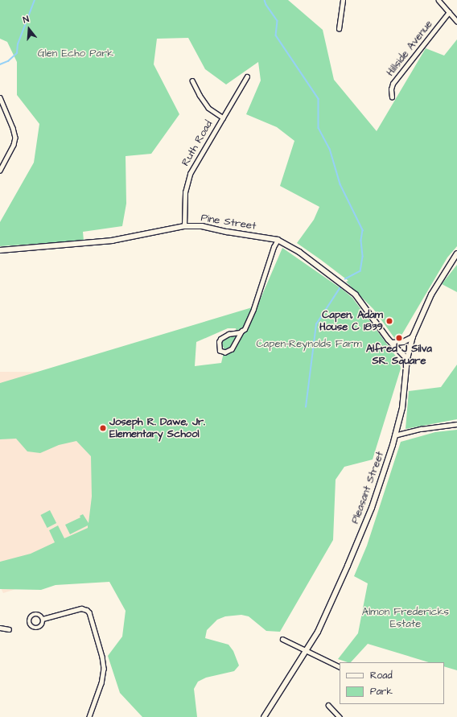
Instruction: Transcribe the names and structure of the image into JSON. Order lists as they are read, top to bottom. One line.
{"streets":{"main road":["Pleasant Street"],"street":["Hillside Avenue","Ruth Road","Pine Street"]},"crossings":[["Ruth Road","Pine Street"],["Pine Street","Pleasant Street"]],"parks":["Glen Echo Park","Capen-Reynolds Farm","Almon Fredericks Estate"],"places":["Capen, Adam House C 1839","Alfred J Silva SR. Square","Joseph R. Dawe, Jr. Elementary School"],"legend":["Road","Park"],"north":"top"}
